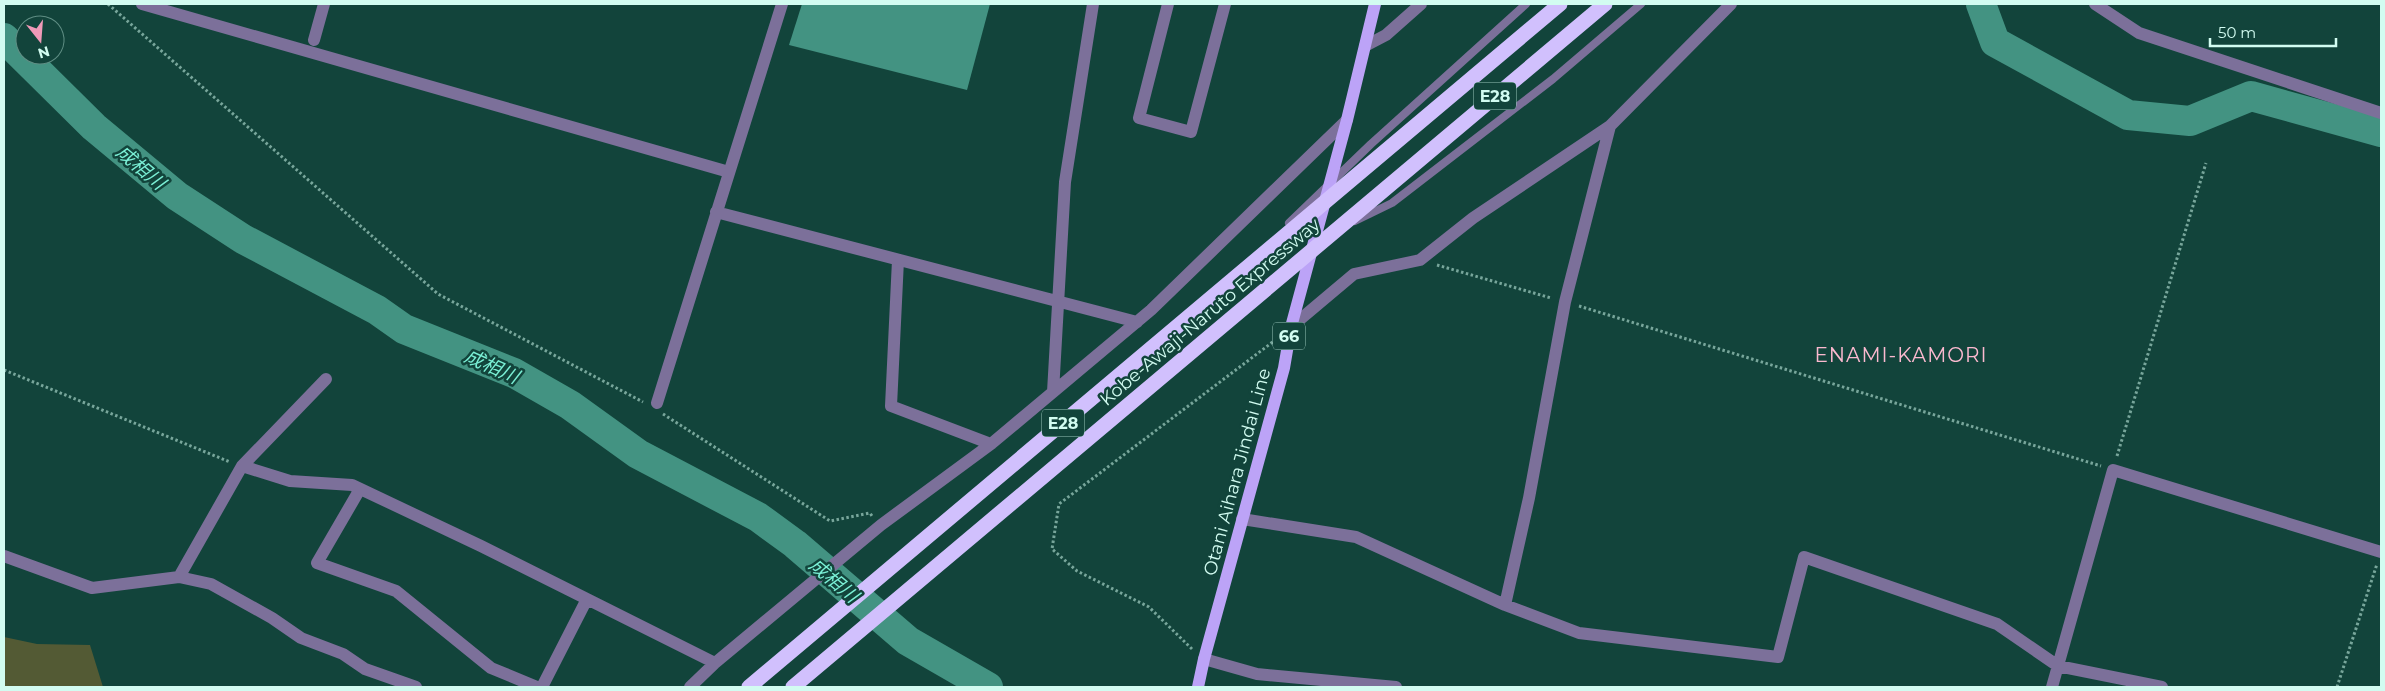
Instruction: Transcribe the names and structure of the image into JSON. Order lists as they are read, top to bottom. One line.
{"streets":{"highway":["E28","Kobe-Awaji-Naruto Expressway"],"main road":["66","Otani Aihara Jindai Line"]},"districts":["ENAMI-KAMORI"],"water":["成相川"],"scale_bar":"50 m","north":"bottom"}
